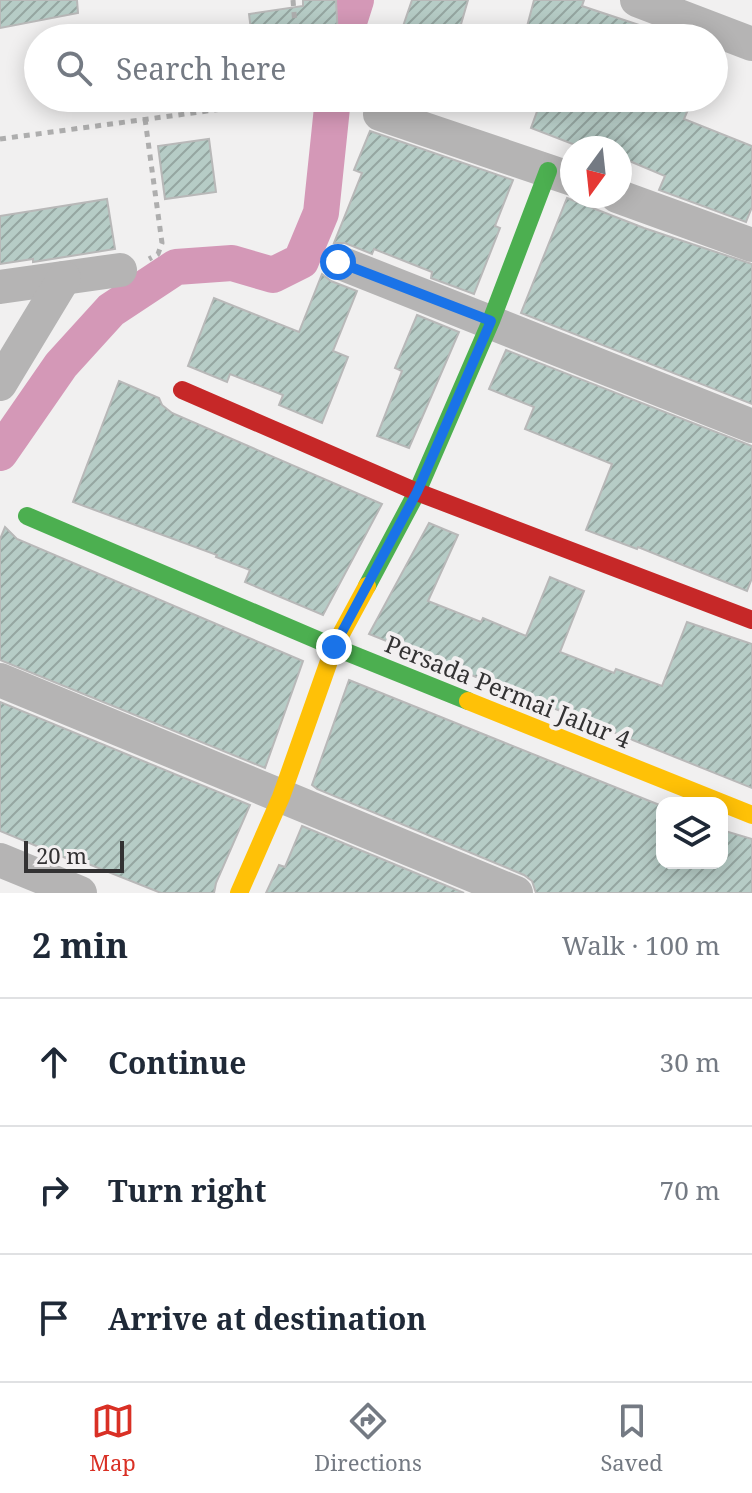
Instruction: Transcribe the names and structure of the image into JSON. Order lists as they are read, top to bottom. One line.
{"streets":{"street":["Persada Permai Jalur 4"]},"scale_bar":"20 m","north":"bottom","page":{"search":"Search here","scale":"20 m","heading":["2 min","Walk · 100 m"],"list":[["Continue","30 m"],["Turn right","70 m"],"Arrive at destination"],"nav":["Map","Directions","Saved"]}}
